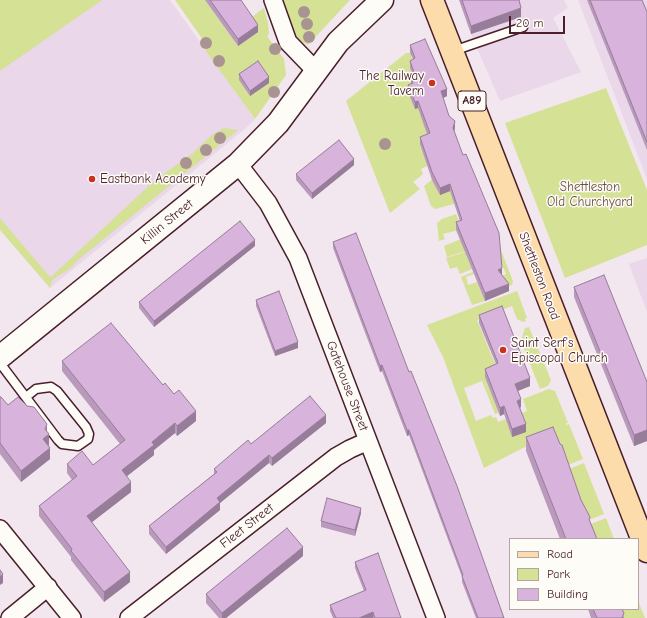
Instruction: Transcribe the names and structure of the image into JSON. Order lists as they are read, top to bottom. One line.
{"streets":{"main road":["A89","Killin Street","Shettleston Road"],"street":["Gatehouse Street","Fleet Street"]},"crossings":[["Killin Street","Gatehouse Street"],["Gatehouse Street","Fleet Street"]],"parks":["Shettleston Old Churchyard"],"places":["The Railway Tavern","Eastbank Academy","Saint Serf's Episcopal Church"],"legend":["Road","Park","Building"],"scale_bar":"20 m"}
